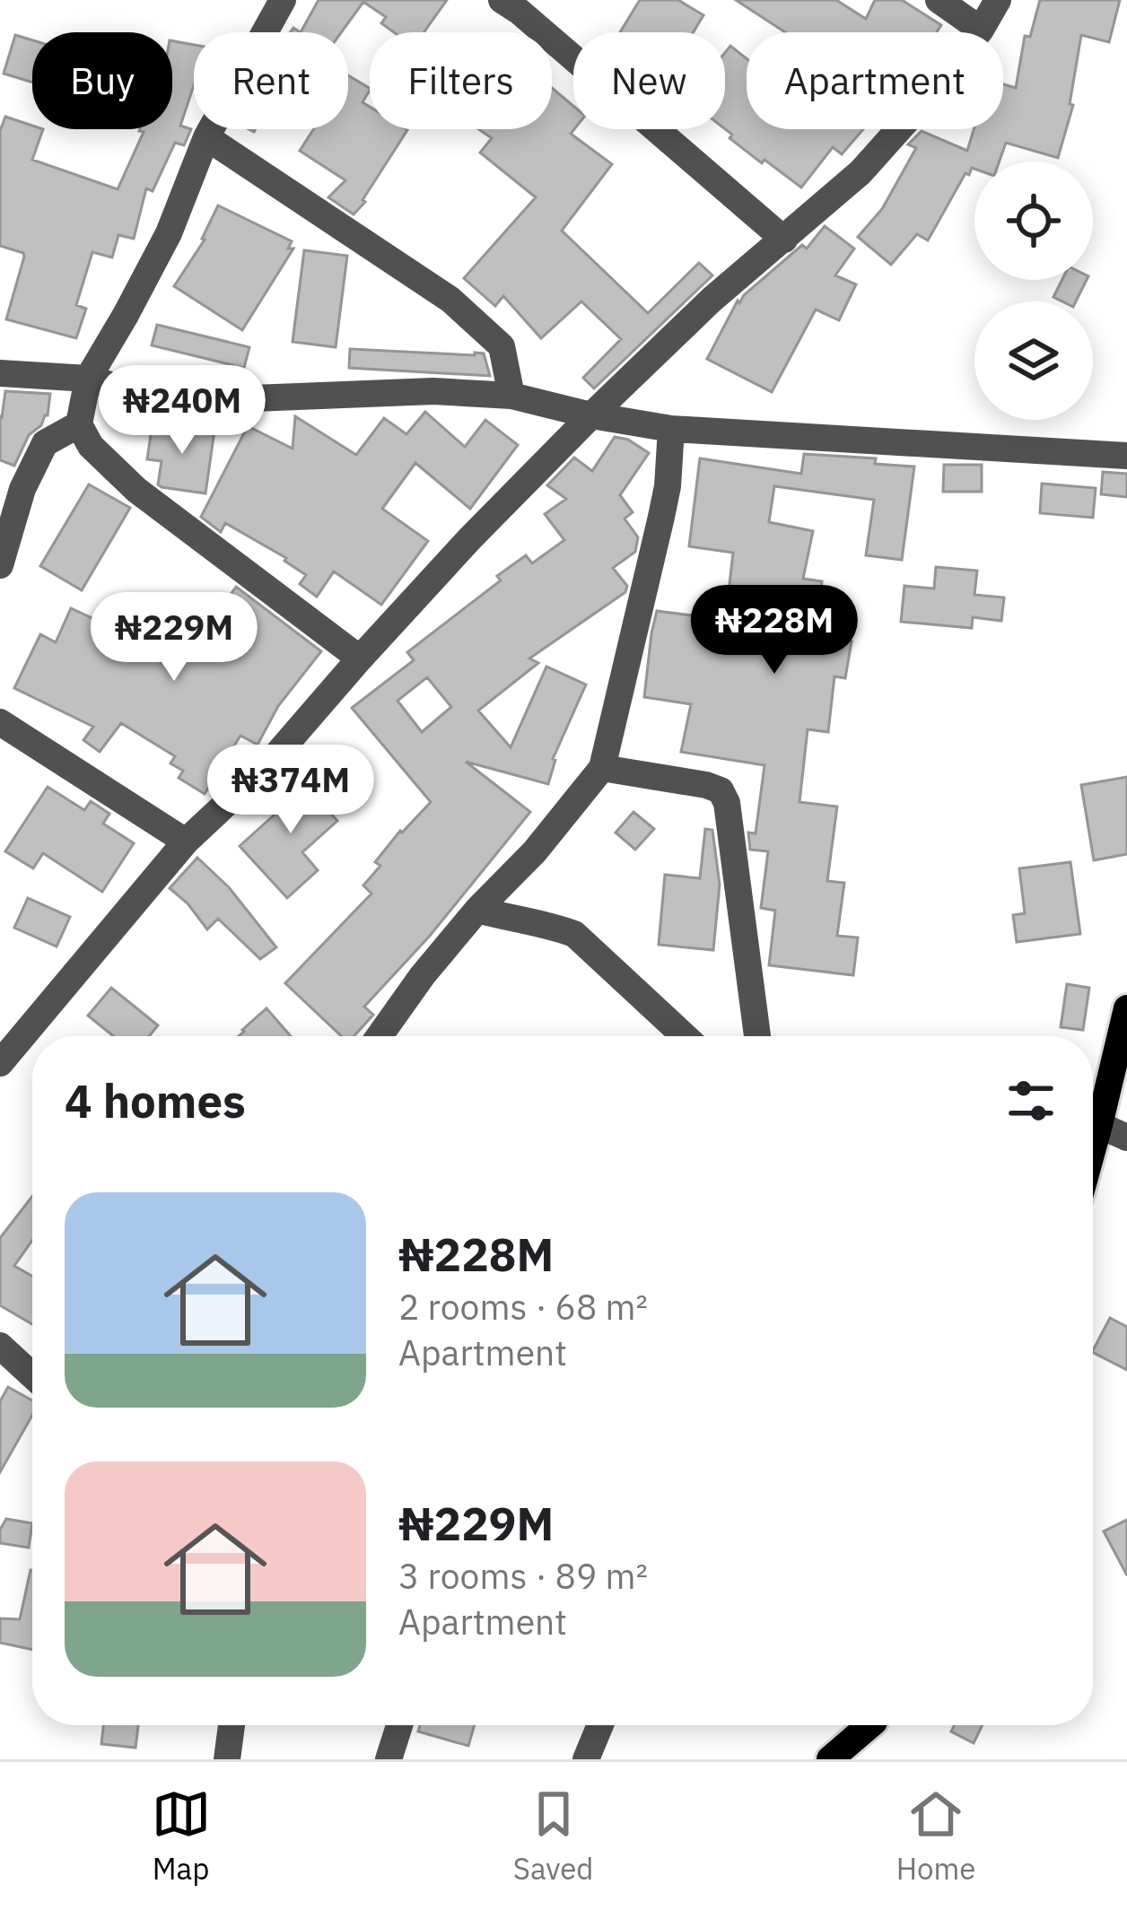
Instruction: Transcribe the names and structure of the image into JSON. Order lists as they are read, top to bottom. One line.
{"page":{"chip":["Buy","Rent","Filters","New","Apartment"],"price":["₦240M","₦228M","₦229M","₦374M"],"heading":"4 homes","list":[{"name":"₦228M","note":"2 rooms · 68 m² · Apartment"},{"name":"₦229M","note":"3 rooms · 89 m² · Apartment"}],"tabs":["Map","Saved","Home"]}}
